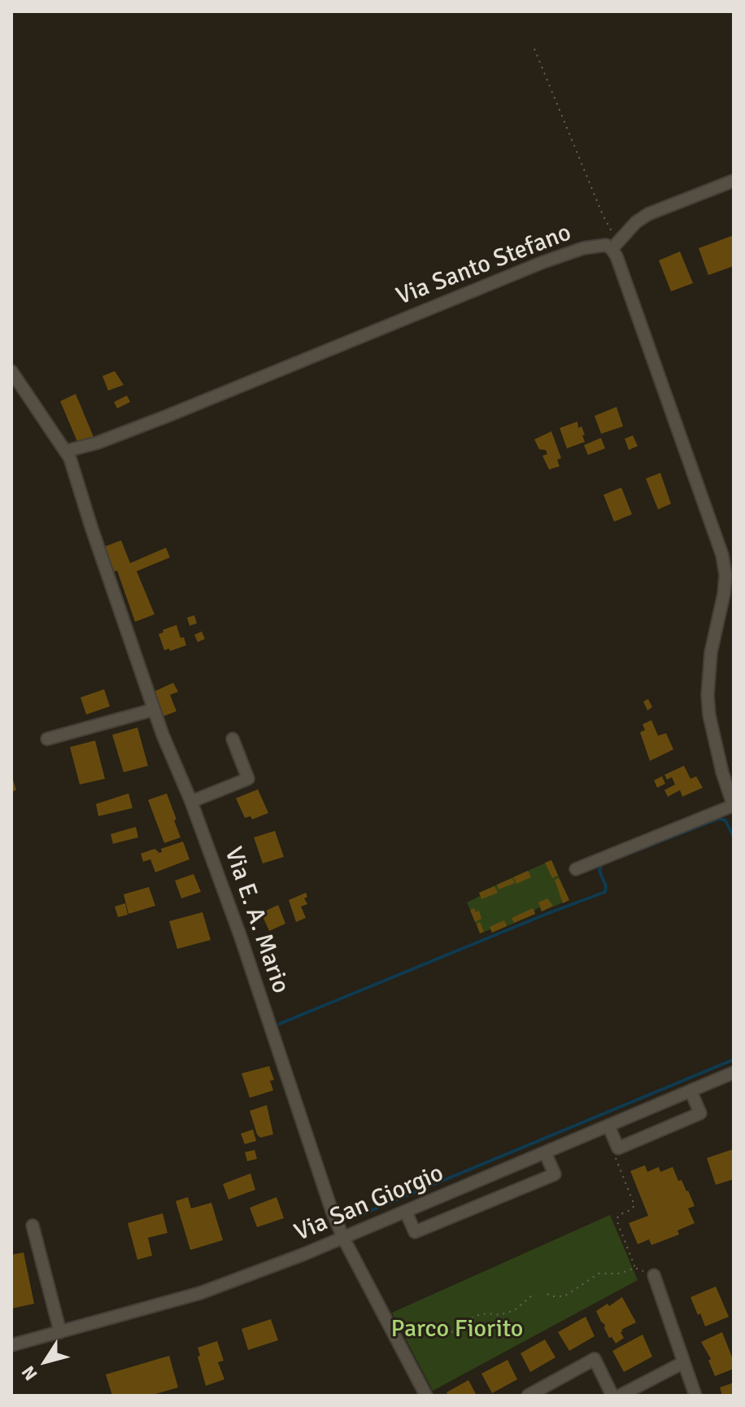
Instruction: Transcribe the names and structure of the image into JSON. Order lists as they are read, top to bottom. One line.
{"streets":{"street":["Via Santo Stefano","Via E. A. Mario","Via San Giorgio"]},"crossings":[["Via Santo Stefano","Via E. A. Mario"],["Via E. A. Mario","Via San Giorgio"]],"parks":["Parco Fiorito"],"north":"bottom left"}
